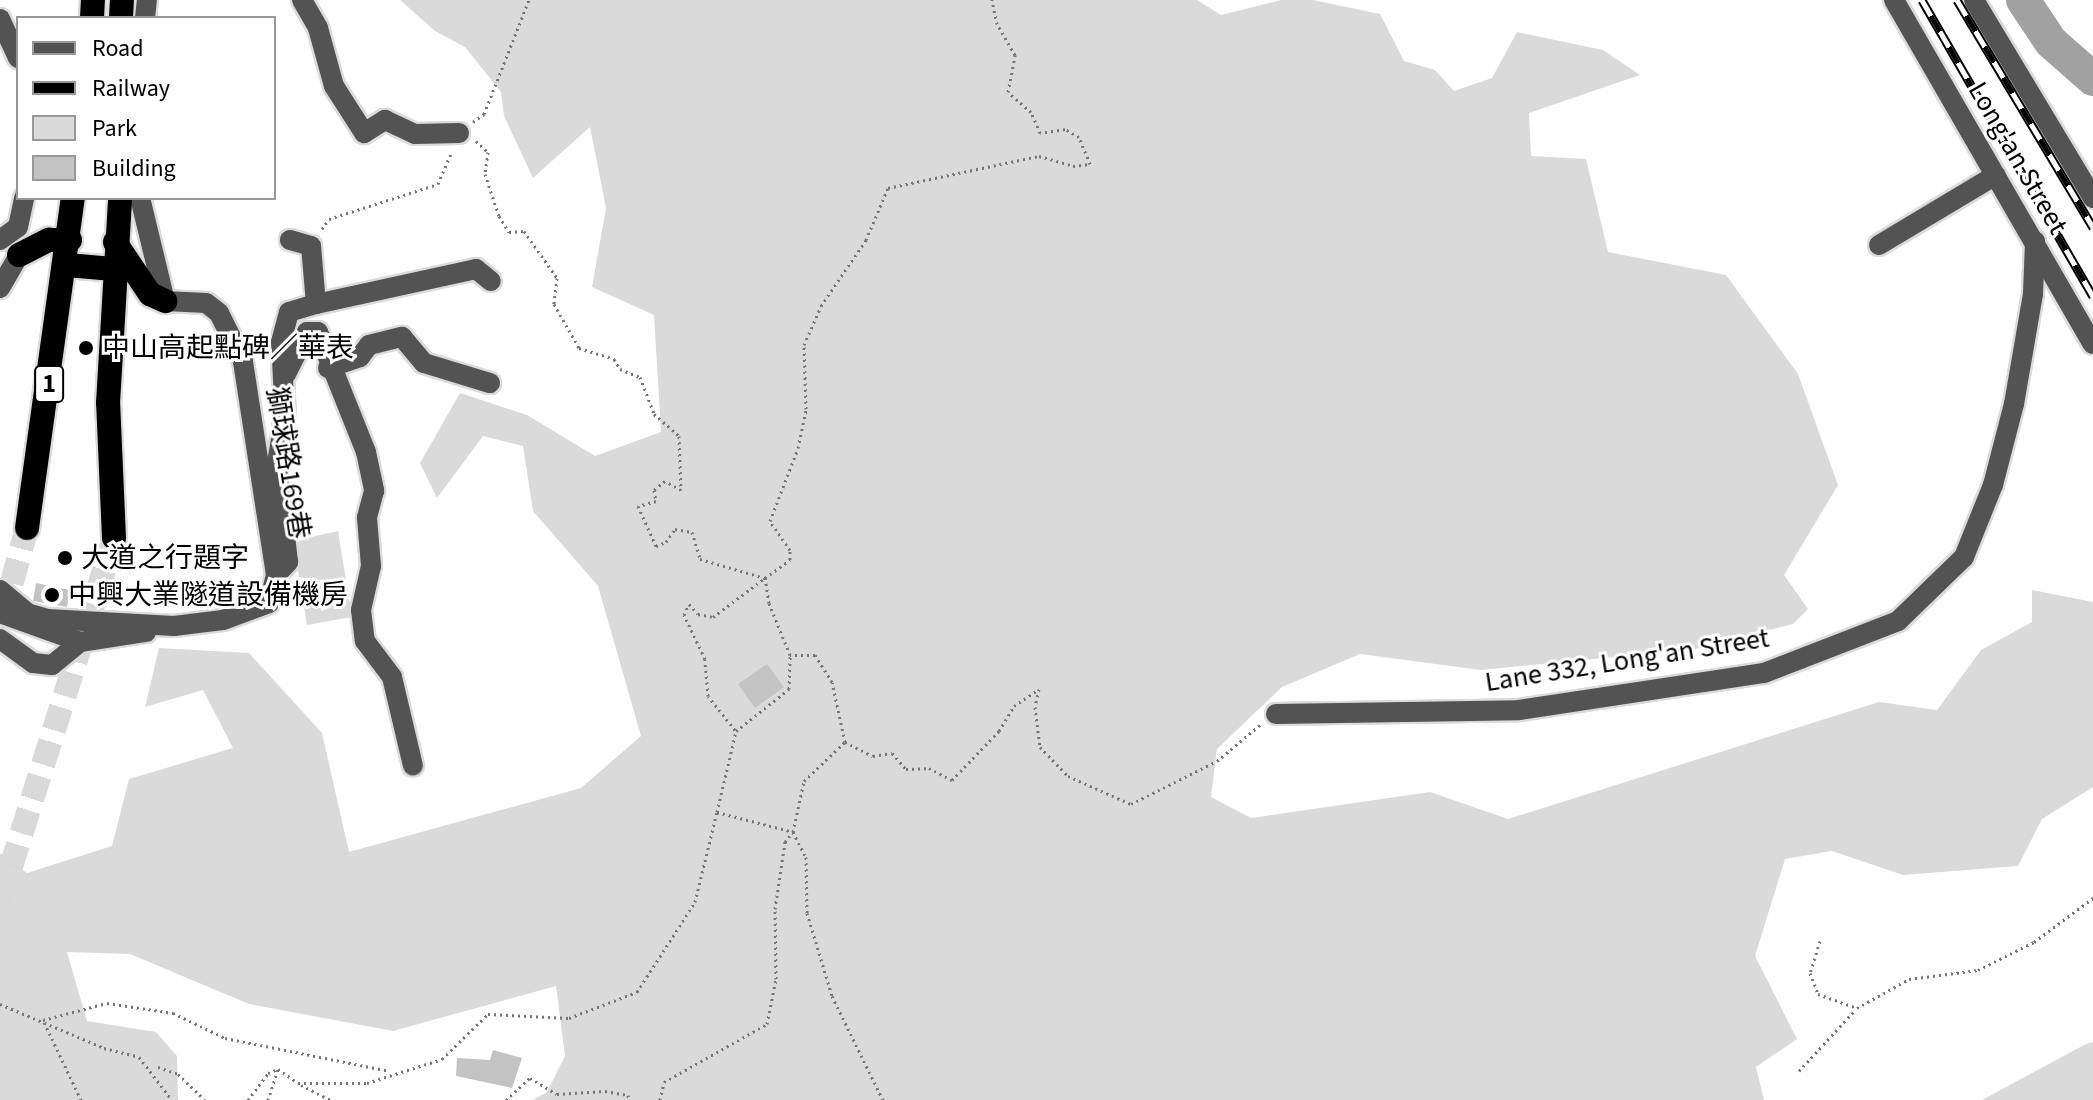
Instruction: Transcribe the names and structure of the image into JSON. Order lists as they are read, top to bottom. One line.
{"streets":{"highway":["1"],"street":["Long'an Street","獅球路169巷","Lane 332, Long'an Street"]},"crossings":[["Long'an Street","Lane 332, Long'an Street"]],"places":["中山高起點碑／華表","大道之行題字","中興大業隧道設備機房"],"legend":["Road","Railway","Park","Building"]}
